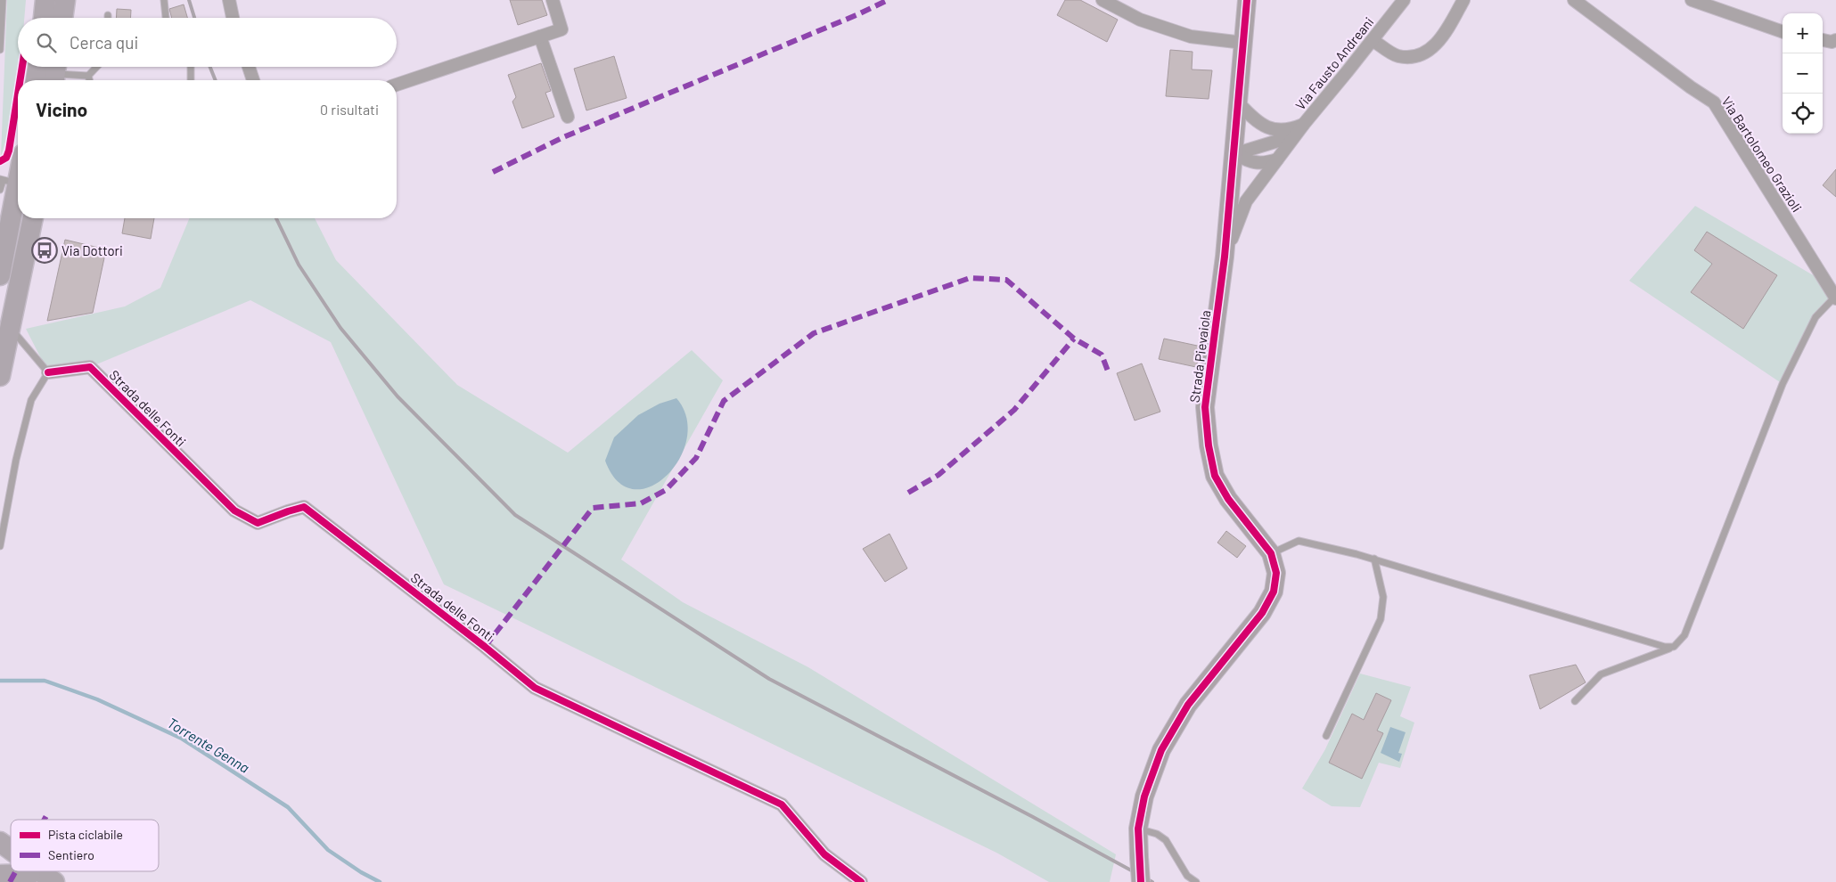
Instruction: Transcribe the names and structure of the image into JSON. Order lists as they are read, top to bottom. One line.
{"streets":{"street":["Via Fausto Andreani","Via Bartolomeo Grazioli","Strada Pievaiola","Strada delle Fonti"]},"crossings":[["Via Fausto Andreani","Strada Pievaiola"]],"water":["Torrente Genna"],"places":{"bus stop":["Via Dottori"]},"legend":["Pista ciclabile","Sentiero"],"page":{"map_buttons":["+","−"],"search":"Cerca qui","heading":["Vicino","0 risultati"]}}
